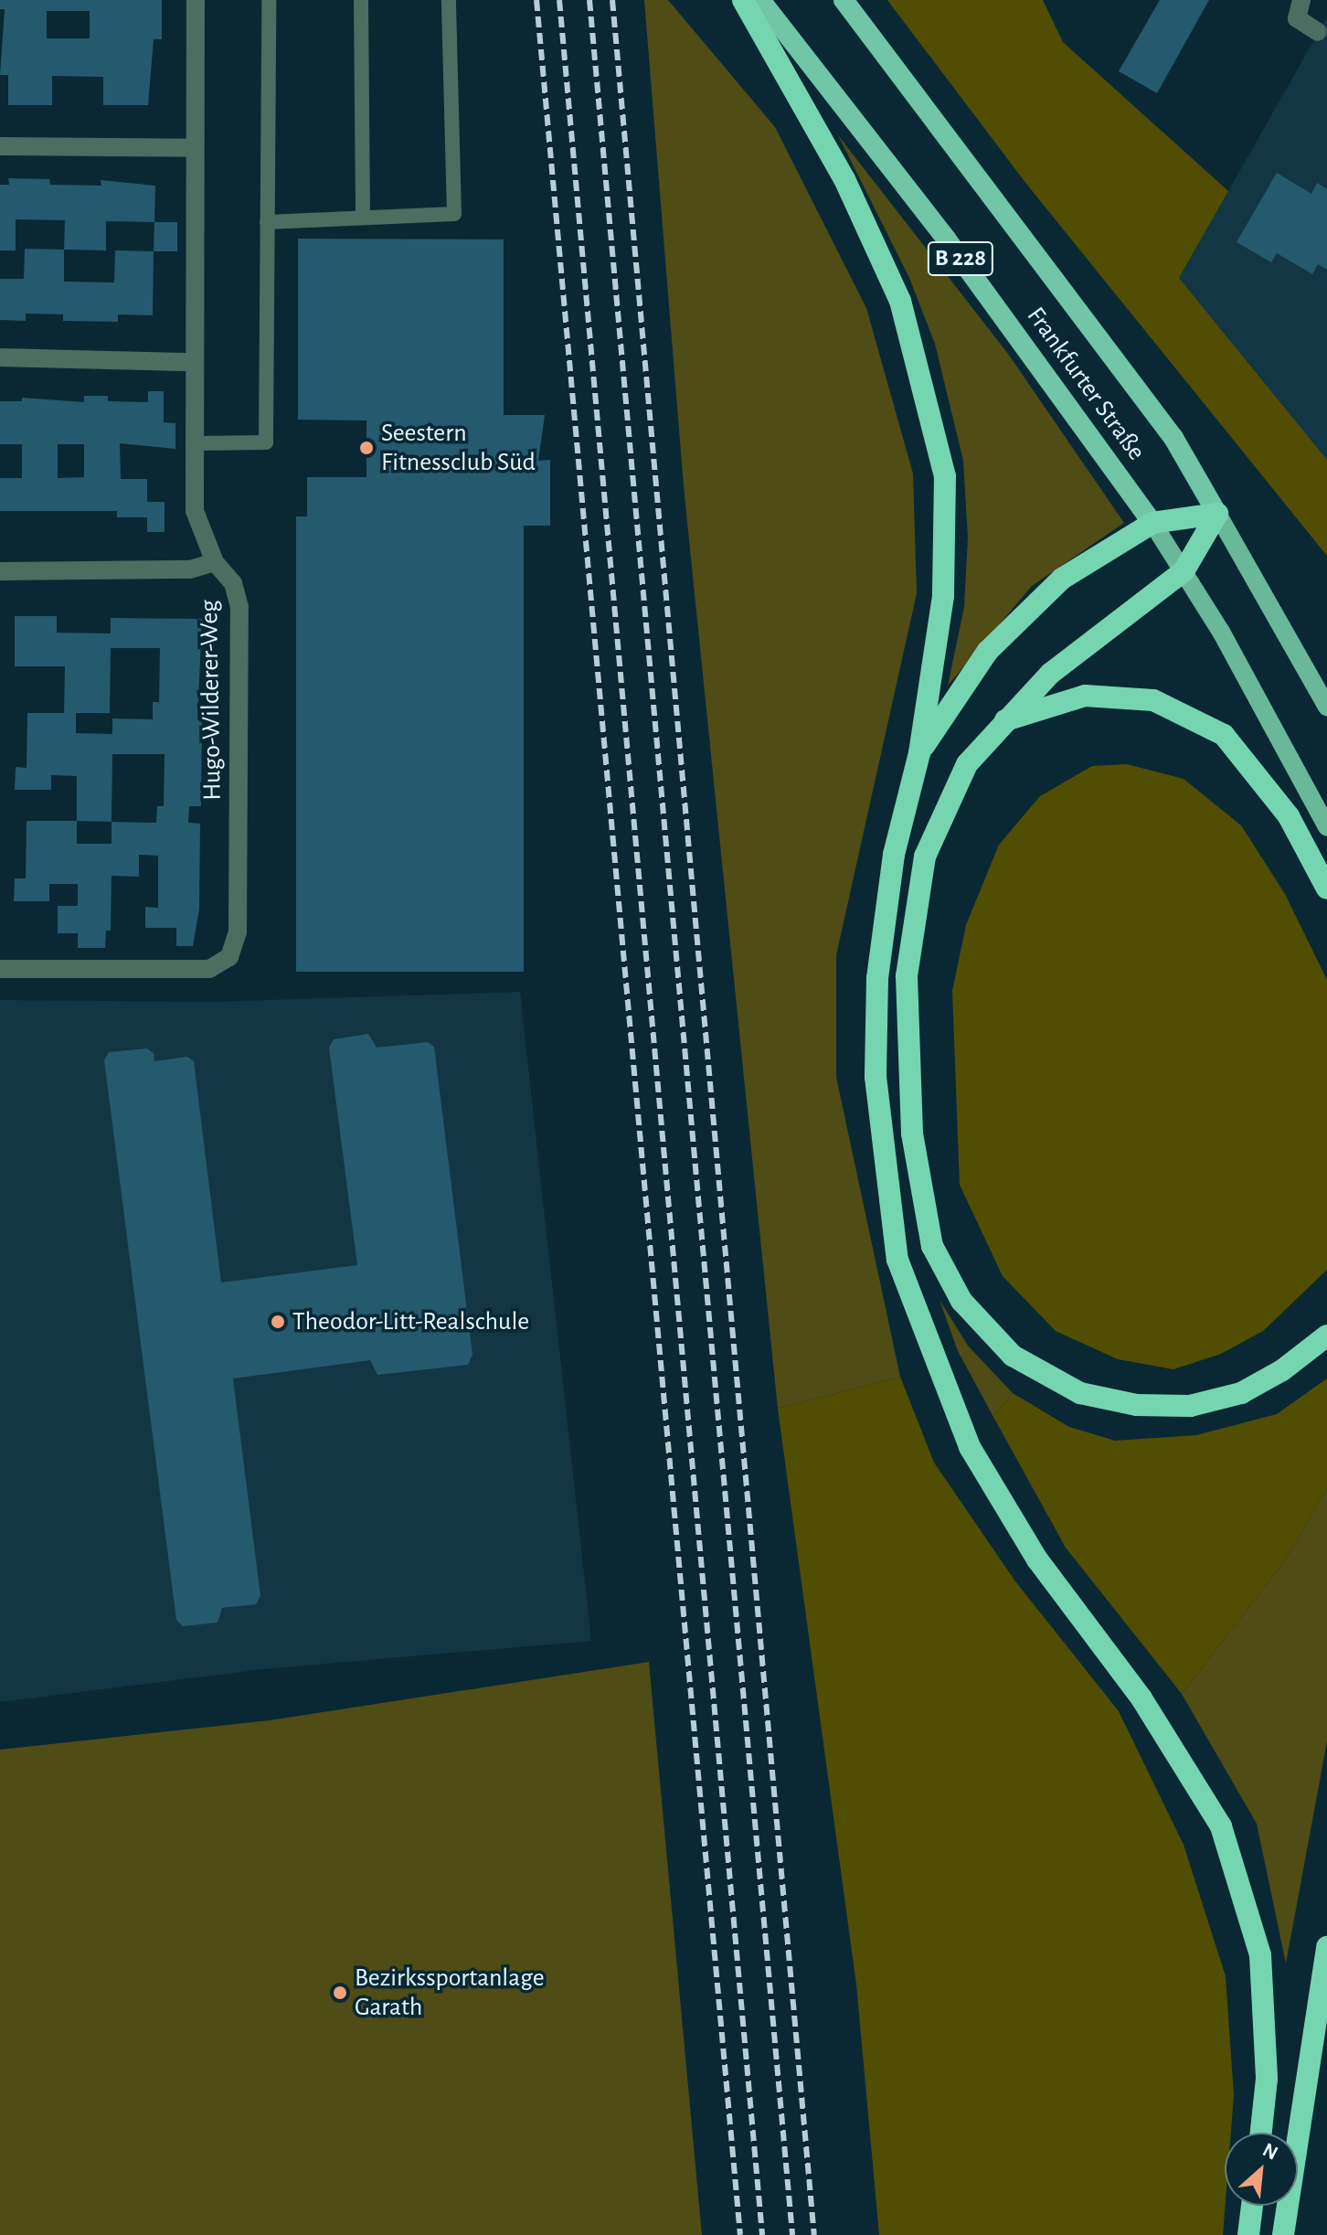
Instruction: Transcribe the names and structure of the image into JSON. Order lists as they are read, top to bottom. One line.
{"streets":{"highway":["B 228","Frankfurter Straße"],"street":["Hugo-Wilderer-Weg"]},"places":["Seestern Fitnessclub Süd","Theodor-Litt-Realschule","Bezirkssportanlage Garath"],"north":"top right"}
